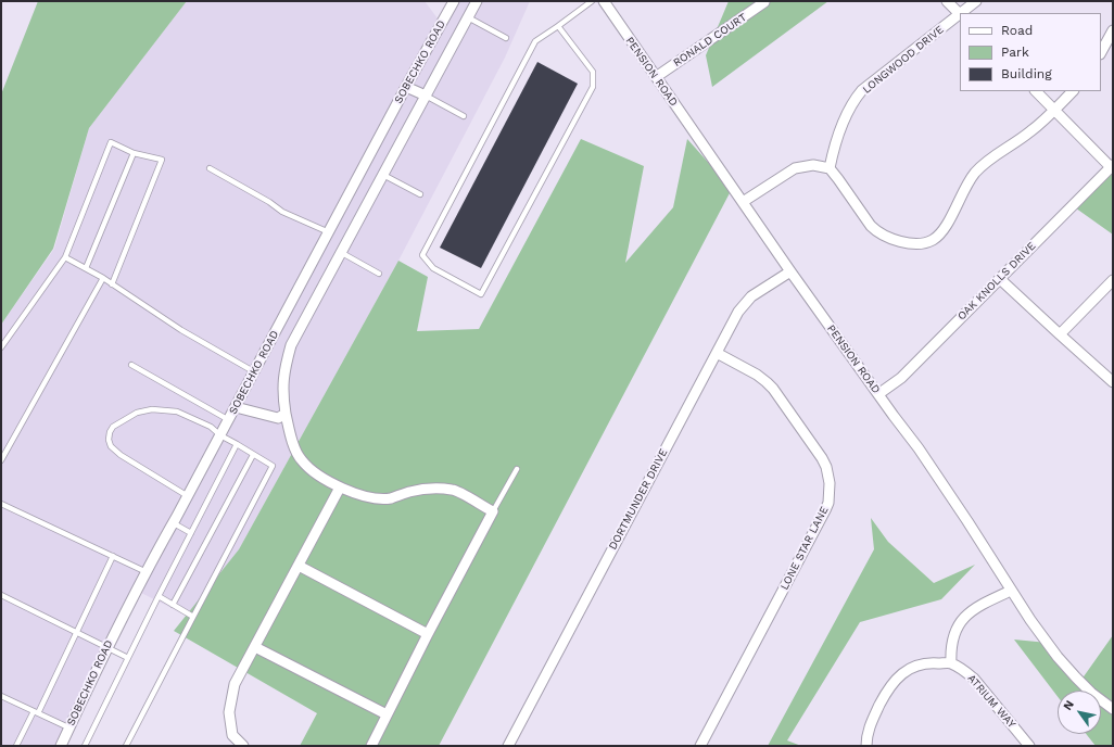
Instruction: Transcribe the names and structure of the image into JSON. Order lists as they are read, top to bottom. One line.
{"streets":{"street":["RONALD COURT","LONGWOOD DRIVE","SOBECHKO ROAD","PENSION ROAD","OAK KNOLLS DRIVE","DORTMUNDER DRIVE","LONE STAR LANE","ATRIUM WAY"]},"crossings":[["RONALD COURT","PENSION ROAD"],["PENSION ROAD","OAK KNOLLS DRIVE"],["PENSION ROAD","DORTMUNDER DRIVE"],["DORTMUNDER DRIVE","LONE STAR LANE"]],"legend":["Road","Park","Building"],"north":"top left"}
